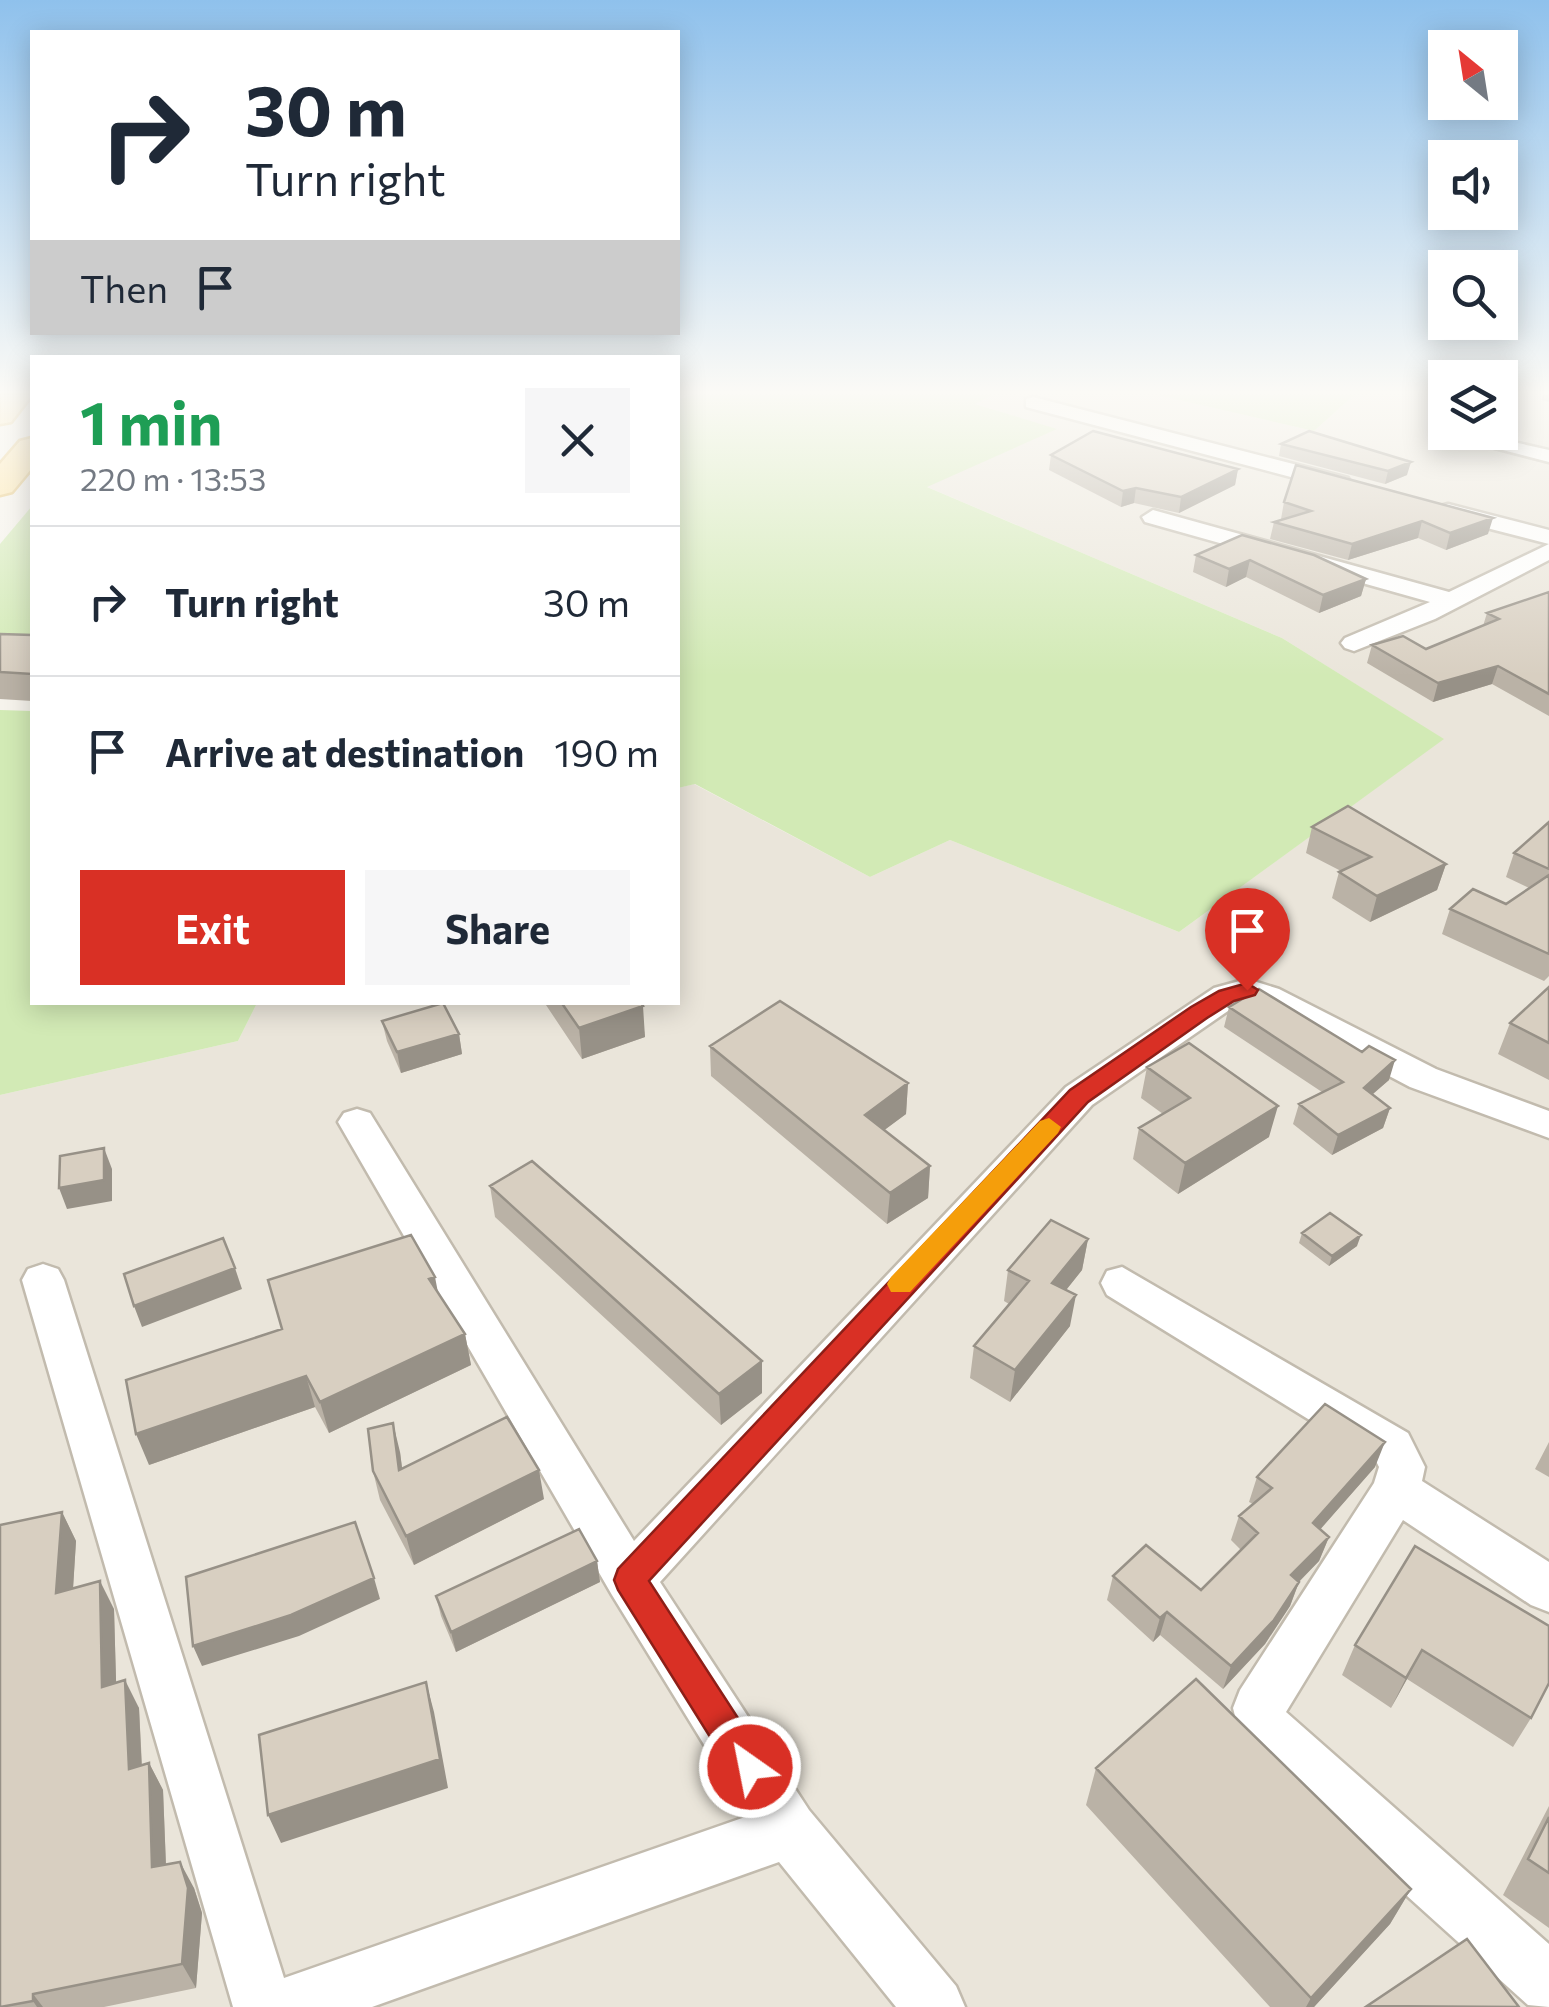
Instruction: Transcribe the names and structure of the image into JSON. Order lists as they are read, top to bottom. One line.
{"north":"top left","page":{"turn":["30 m","Turn right"],"then":"Then","heading":["1 min","220 m · 13:53"],"list":[{"name":"Turn right","value":"30 m"},{"name":"Arrive at destination","value":"190 m"}],"buttons":["Exit","Share"]}}
